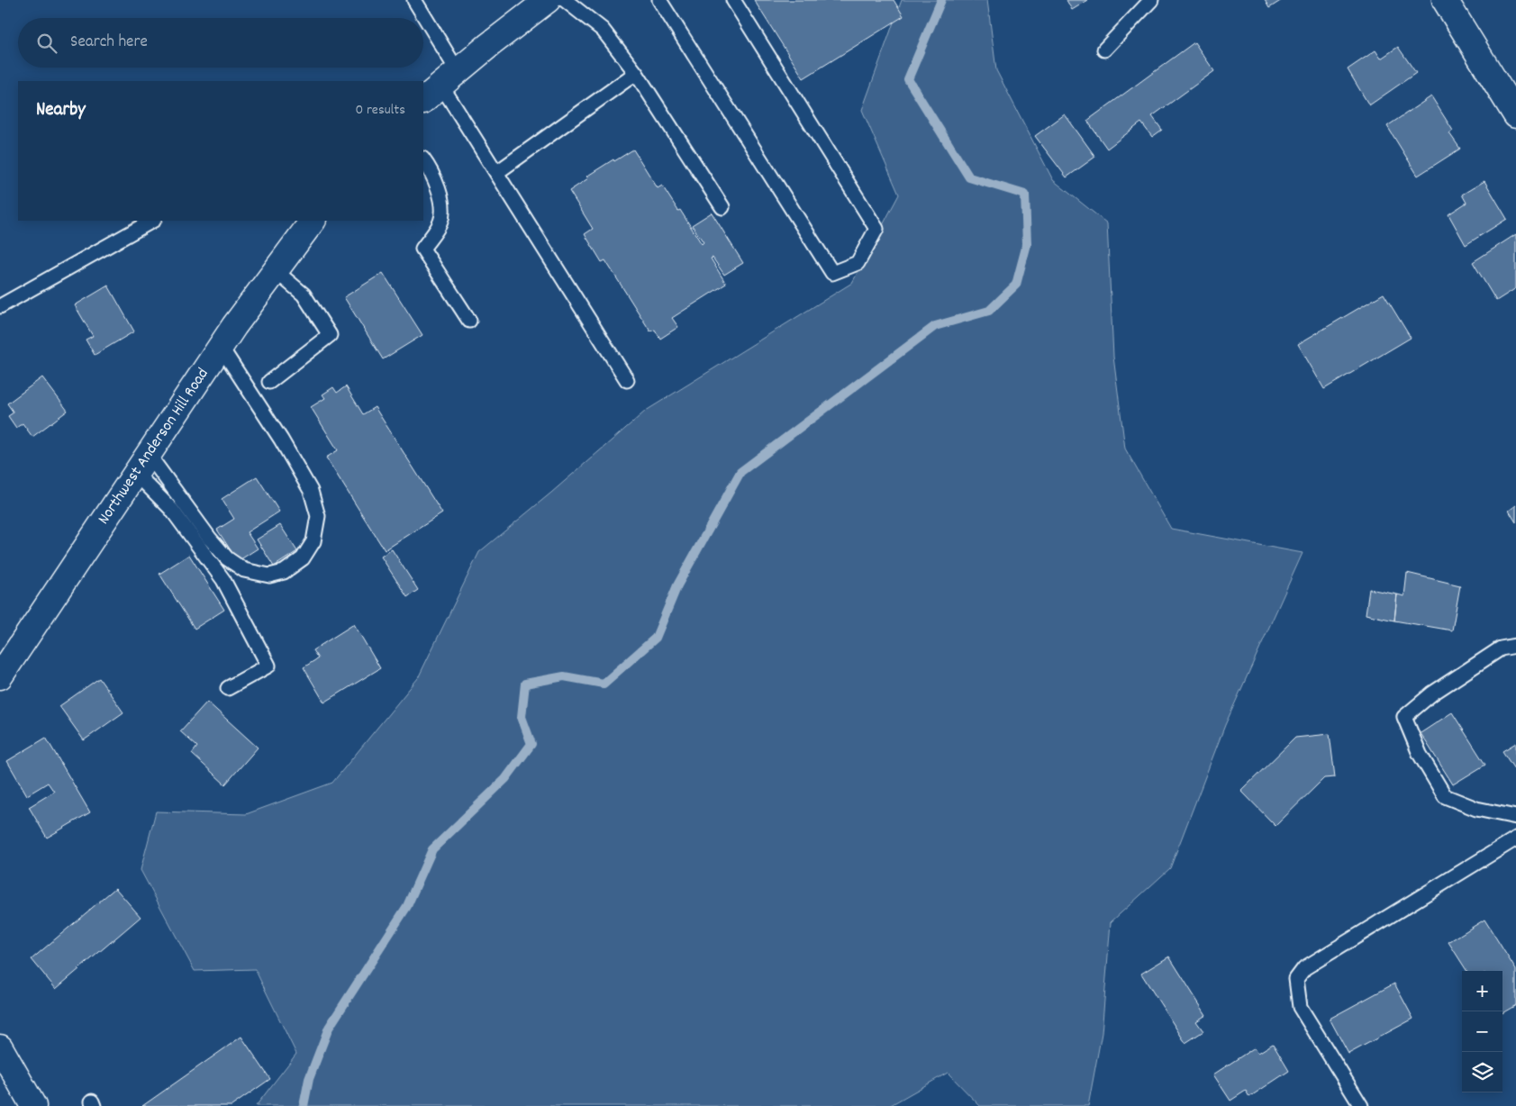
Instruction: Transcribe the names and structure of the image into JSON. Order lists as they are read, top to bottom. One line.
{"streets":{"main road":["Northwest Anderson Hill Road"]},"page":{"search":"Search here","heading":["Nearby","0 results"],"map_buttons":["+","−"]}}
